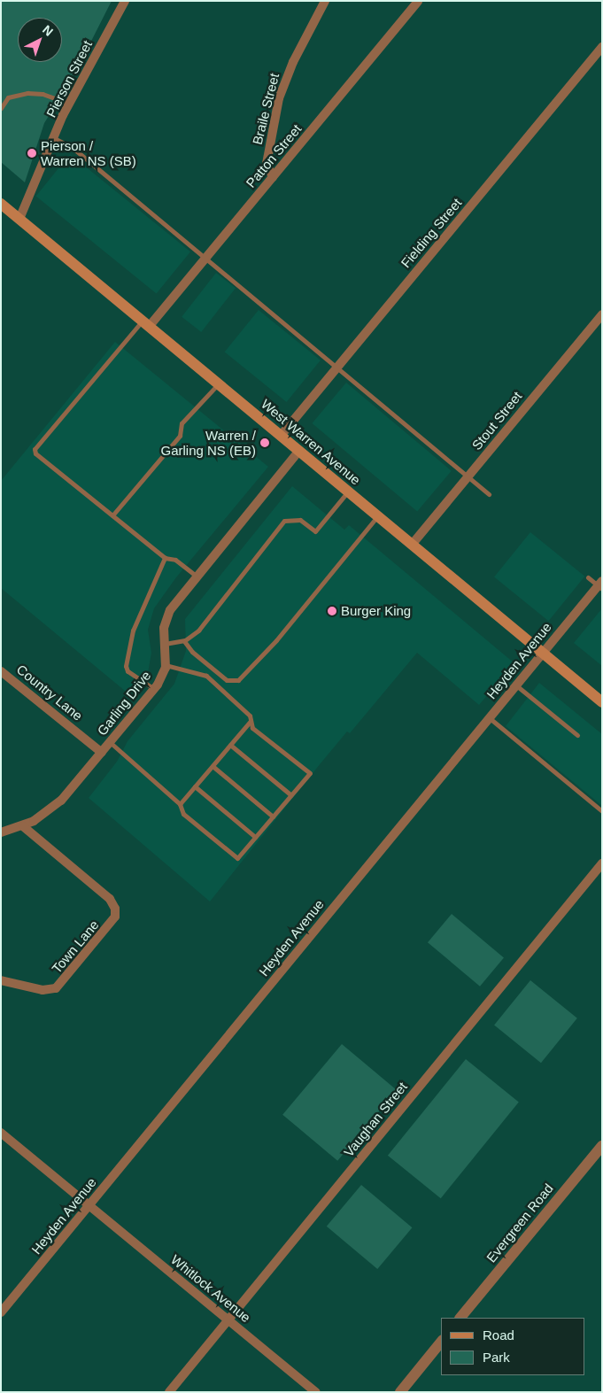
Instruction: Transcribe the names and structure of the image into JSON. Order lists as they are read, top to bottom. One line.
{"streets":{"main road":["West Warren Avenue"],"street":["Pierson Street","Braile Street","Patton Street","Fielding Street","Stout Street","Heyden Avenue","Country Lane","Garling Drive","Town Lane","Vaughan Street","Evergreen Road","Whitlock Avenue"]},"crossings":[["Pierson Street","West Warren Avenue"],["Braile Street","Patton Street"],["Patton Street","West Warren Avenue"],["Fielding Street","West Warren Avenue"],["Stout Street","West Warren Avenue"],["West Warren Avenue","Heyden Avenue"],["West Warren Avenue","Garling Drive"],["Heyden Avenue","Whitlock Avenue"],["Country Lane","Garling Drive"],["Garling Drive","Town Lane"],["Vaughan Street","Whitlock Avenue"]],"places":["Pierson / Warren NS (SB)","Warren / Garling NS (EB)","Burger King"],"legend":["Road","Park"],"north":"top right"}
